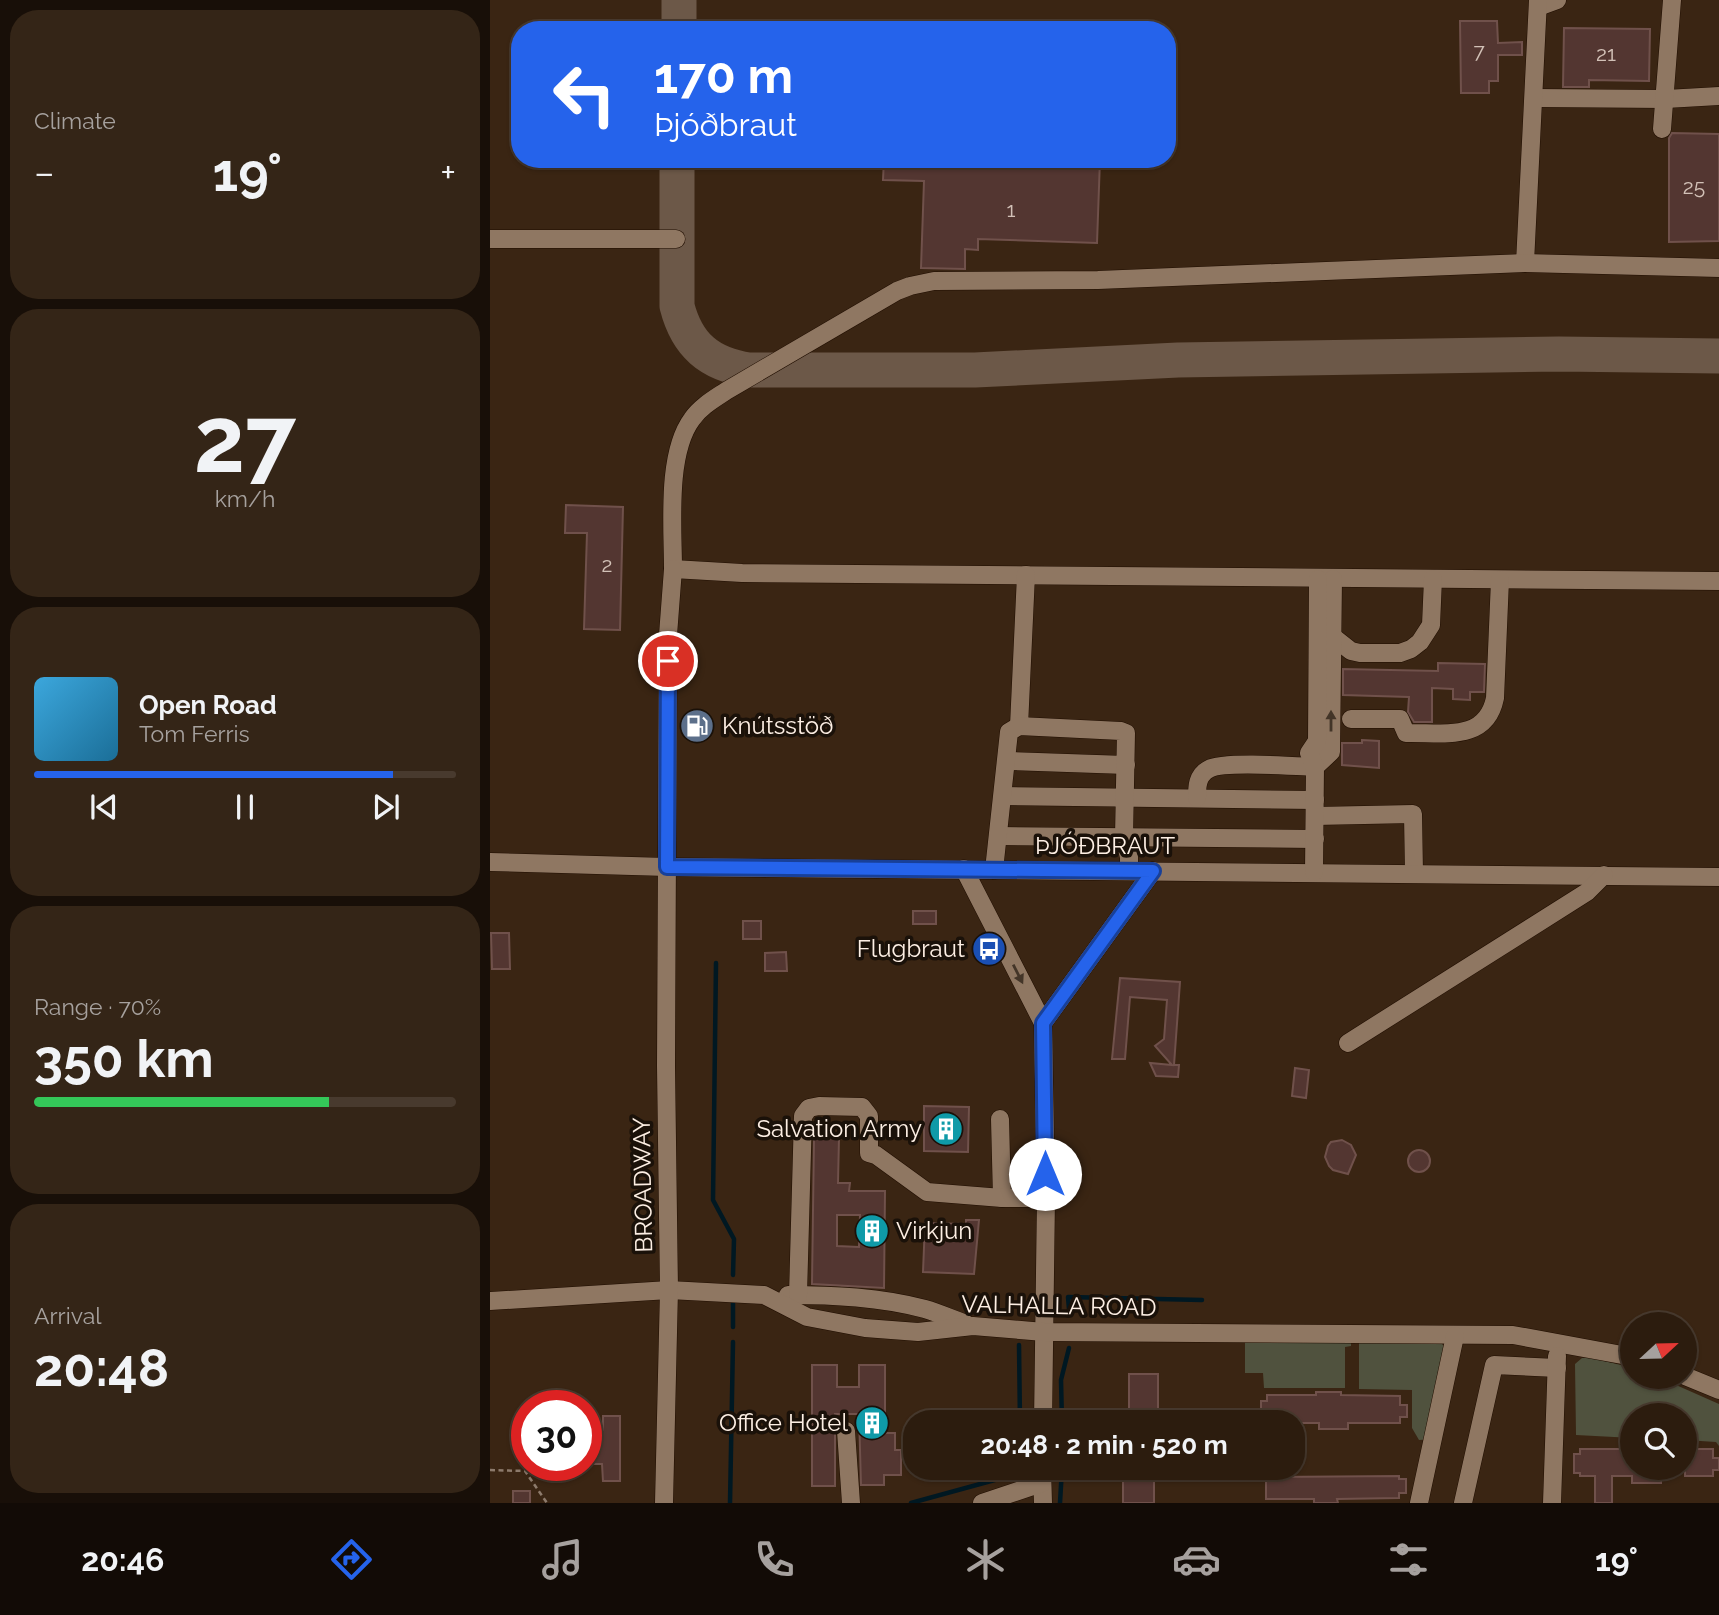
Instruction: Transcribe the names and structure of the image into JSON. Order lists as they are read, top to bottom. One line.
{"streets":{"street":["ÞJÓÐBRAUT","BROADWAY","VALHALLA ROAD"]},"crossings":[["ÞJÓÐBRAUT","BROADWAY"],["BROADWAY","VALHALLA ROAD"]],"places":{"fuel station":["Knútsstöð"],"bus stop":["Flugbraut"],"building":["Salvation Army","Virkjun","Office Hotel"]},"house_numbers":["7","21","25","1","2"],"north":"right","page":{"tile":["Climate",["27","km/h"],["Range · 70%","350 km"],["Arrival","20:48"]],"turn":["170 m","Þjóðbraut"],"heat":["−","19°","+"],"song":["Open Road","Tom Ferris"],"limit":"30","trip":"20:48 · 2 min · 520 m","tabs":["20:46","19°"]}}
